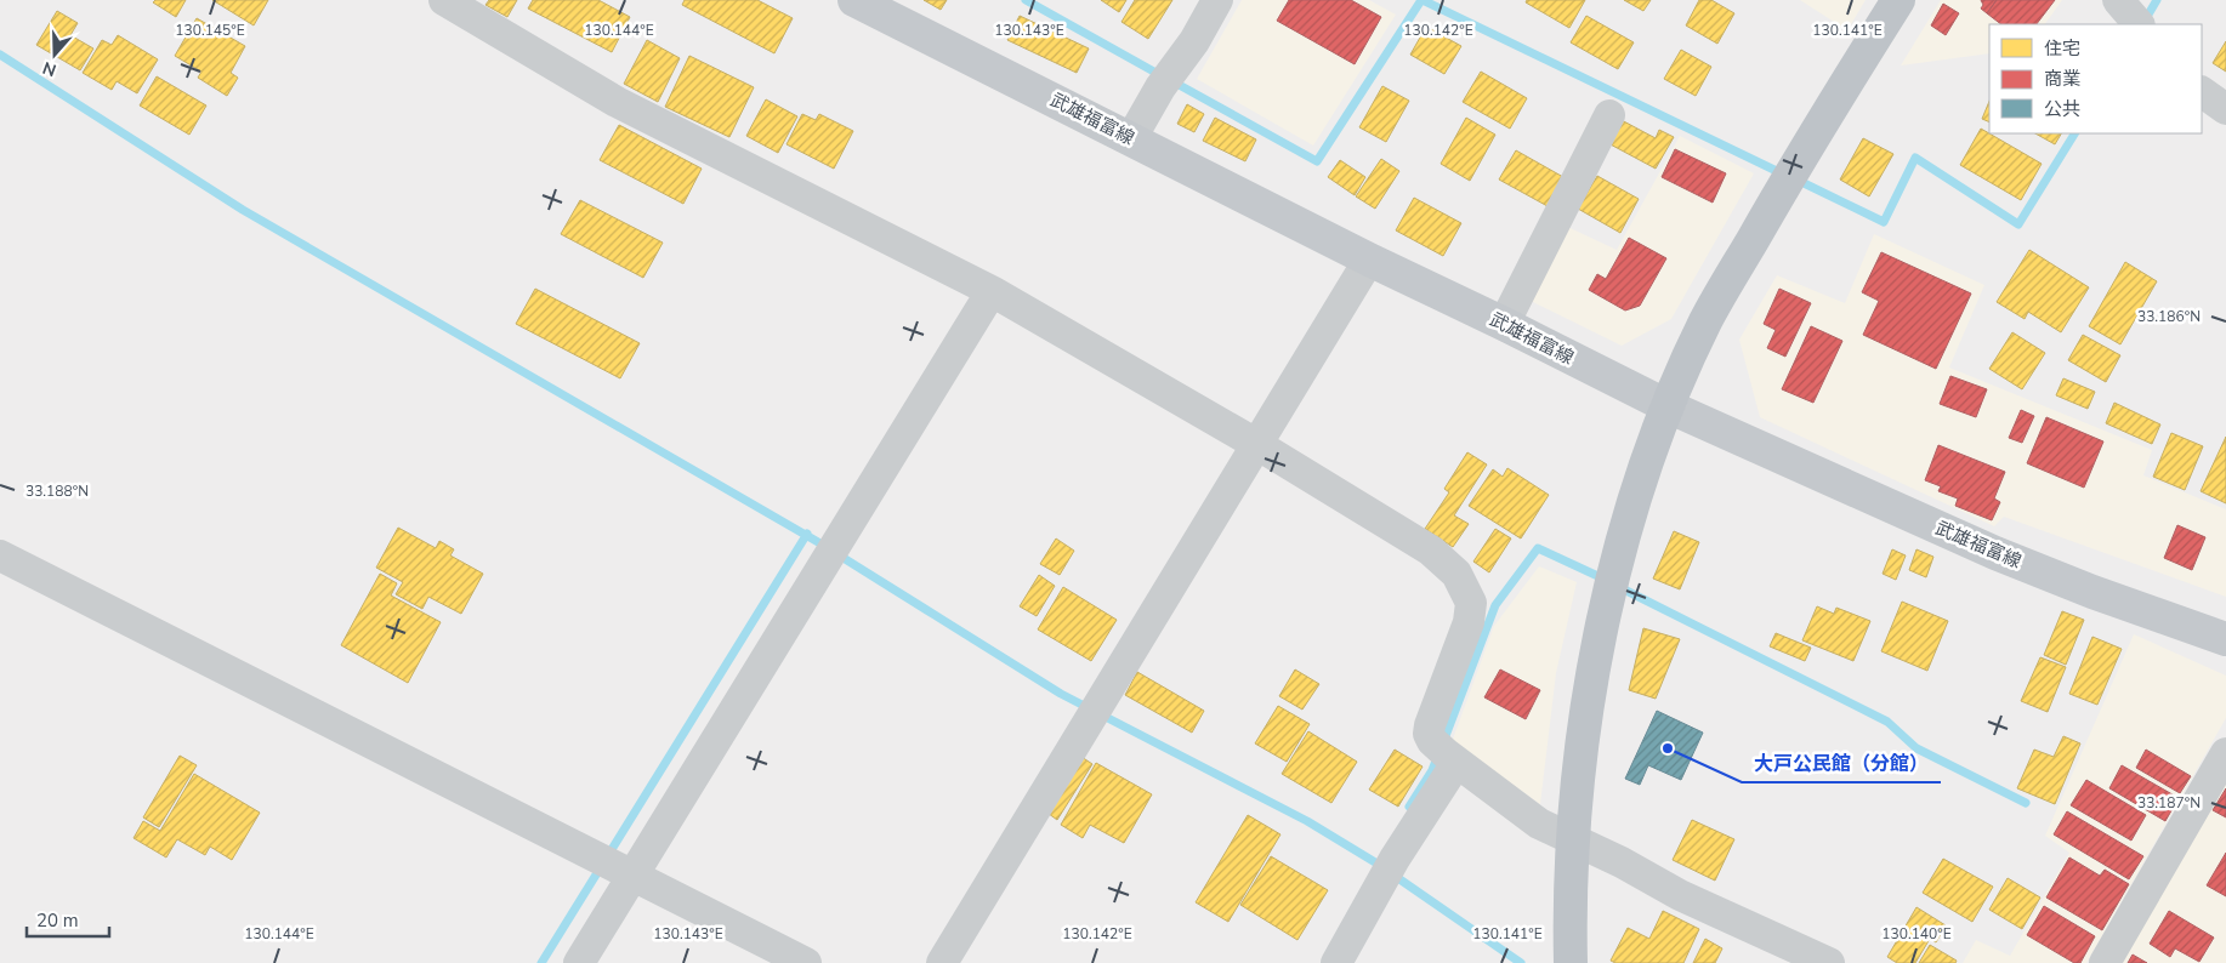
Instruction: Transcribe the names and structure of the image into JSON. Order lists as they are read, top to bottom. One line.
{"streets":{"main road":["武雄福富線"]},"places":["大戸公民館（分館）"],"legend":["住宅","商業","公共"],"scale_bar":"20 m","north":"bottom","coordinates":["130.145°E","130.144°E","130.143°E","130.142°E","130.141°E","33.186°N","33.188°N","33.187°N","130.140°E"]}
